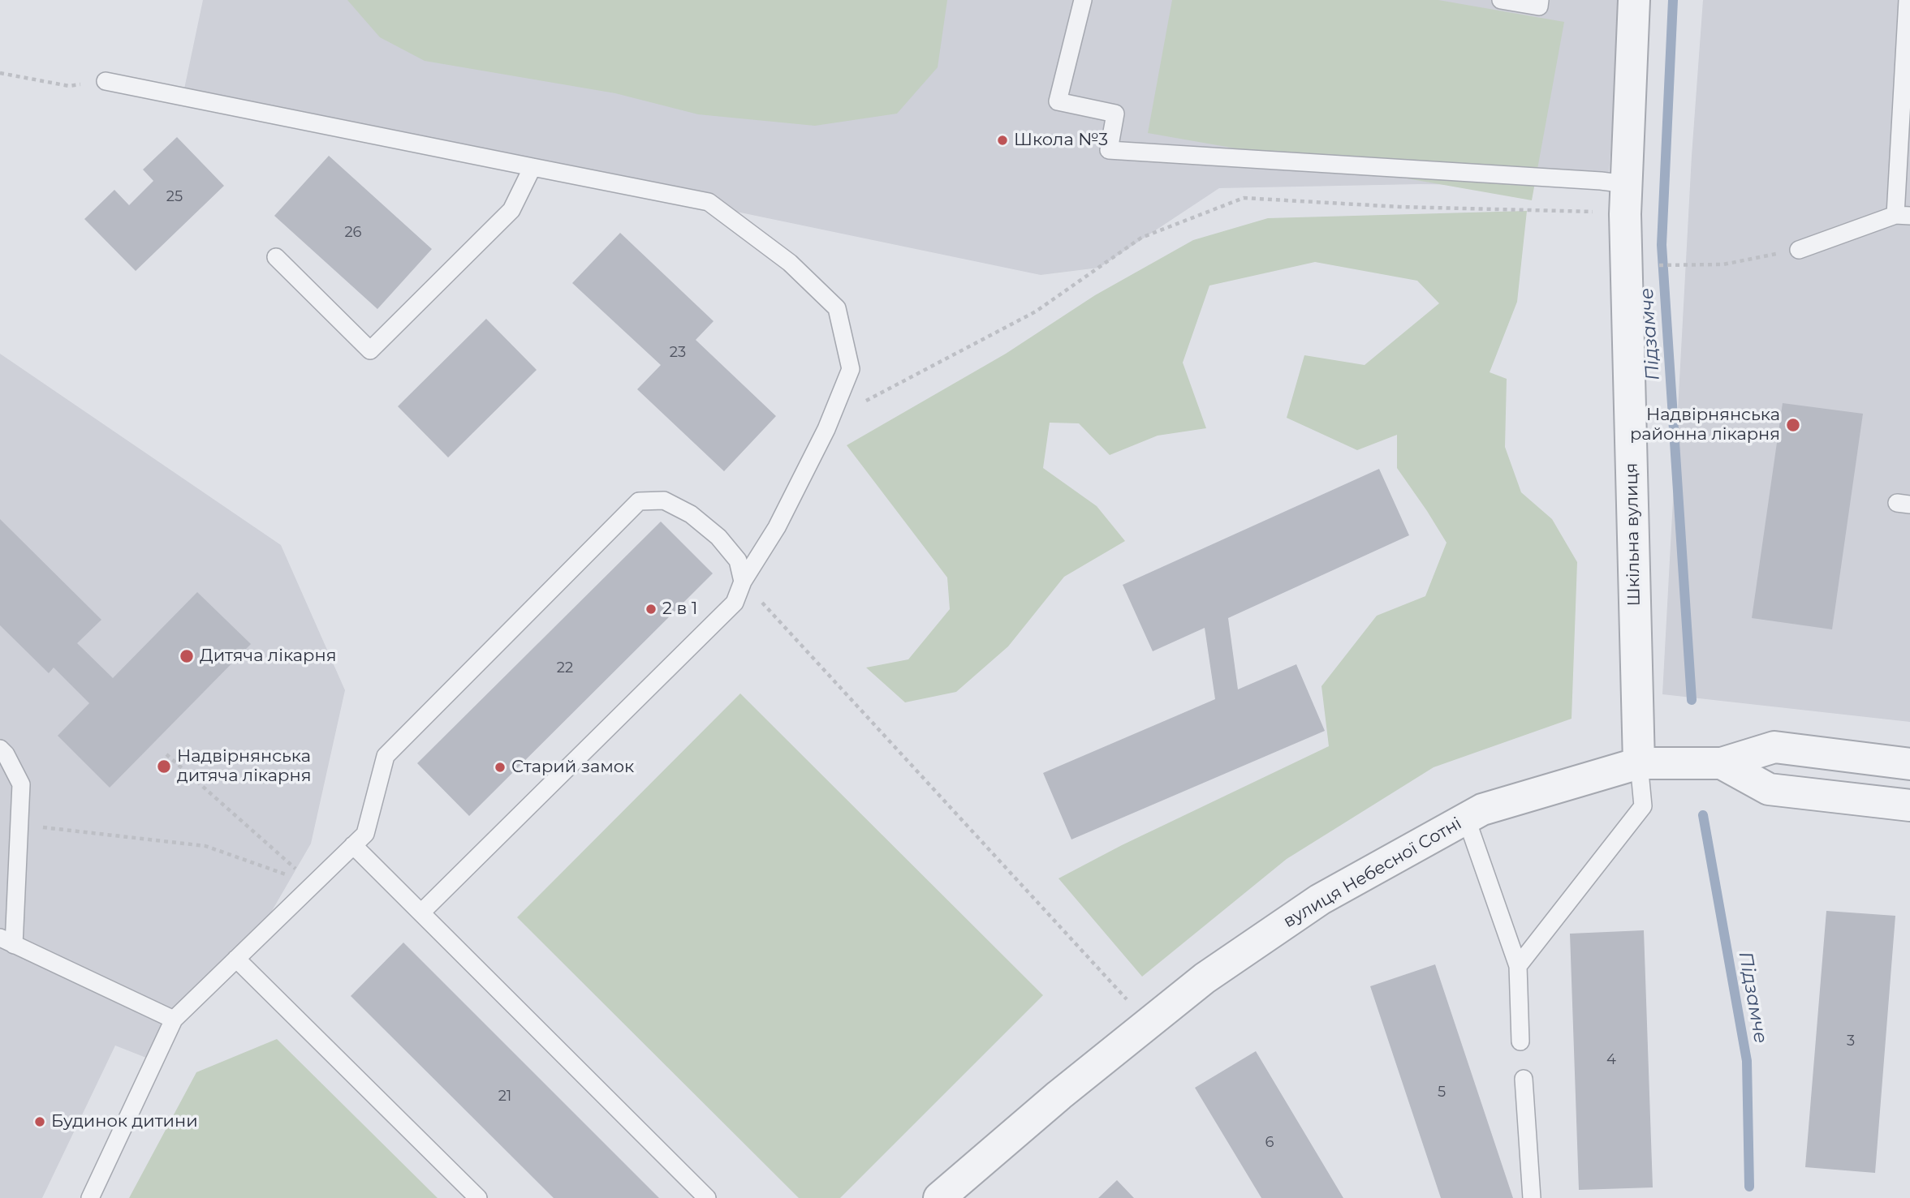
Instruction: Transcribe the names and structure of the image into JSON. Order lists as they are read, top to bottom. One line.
{"streets":{"street":["Шкільна вулиця","вулиця Небесної Сотні"]},"crossings":[["Шкільна вулиця","вулиця Небесної Сотні"]],"water":["Підзамче"],"places":["Школа №3","Надвірнянська районна лікарня","2 в 1","Дитяча лікарня","Надвірнянська дитяча лікарня","Старий замок","Будинок дитини"],"house_numbers":["25","26","23","22","3","4","5","21","6"]}
